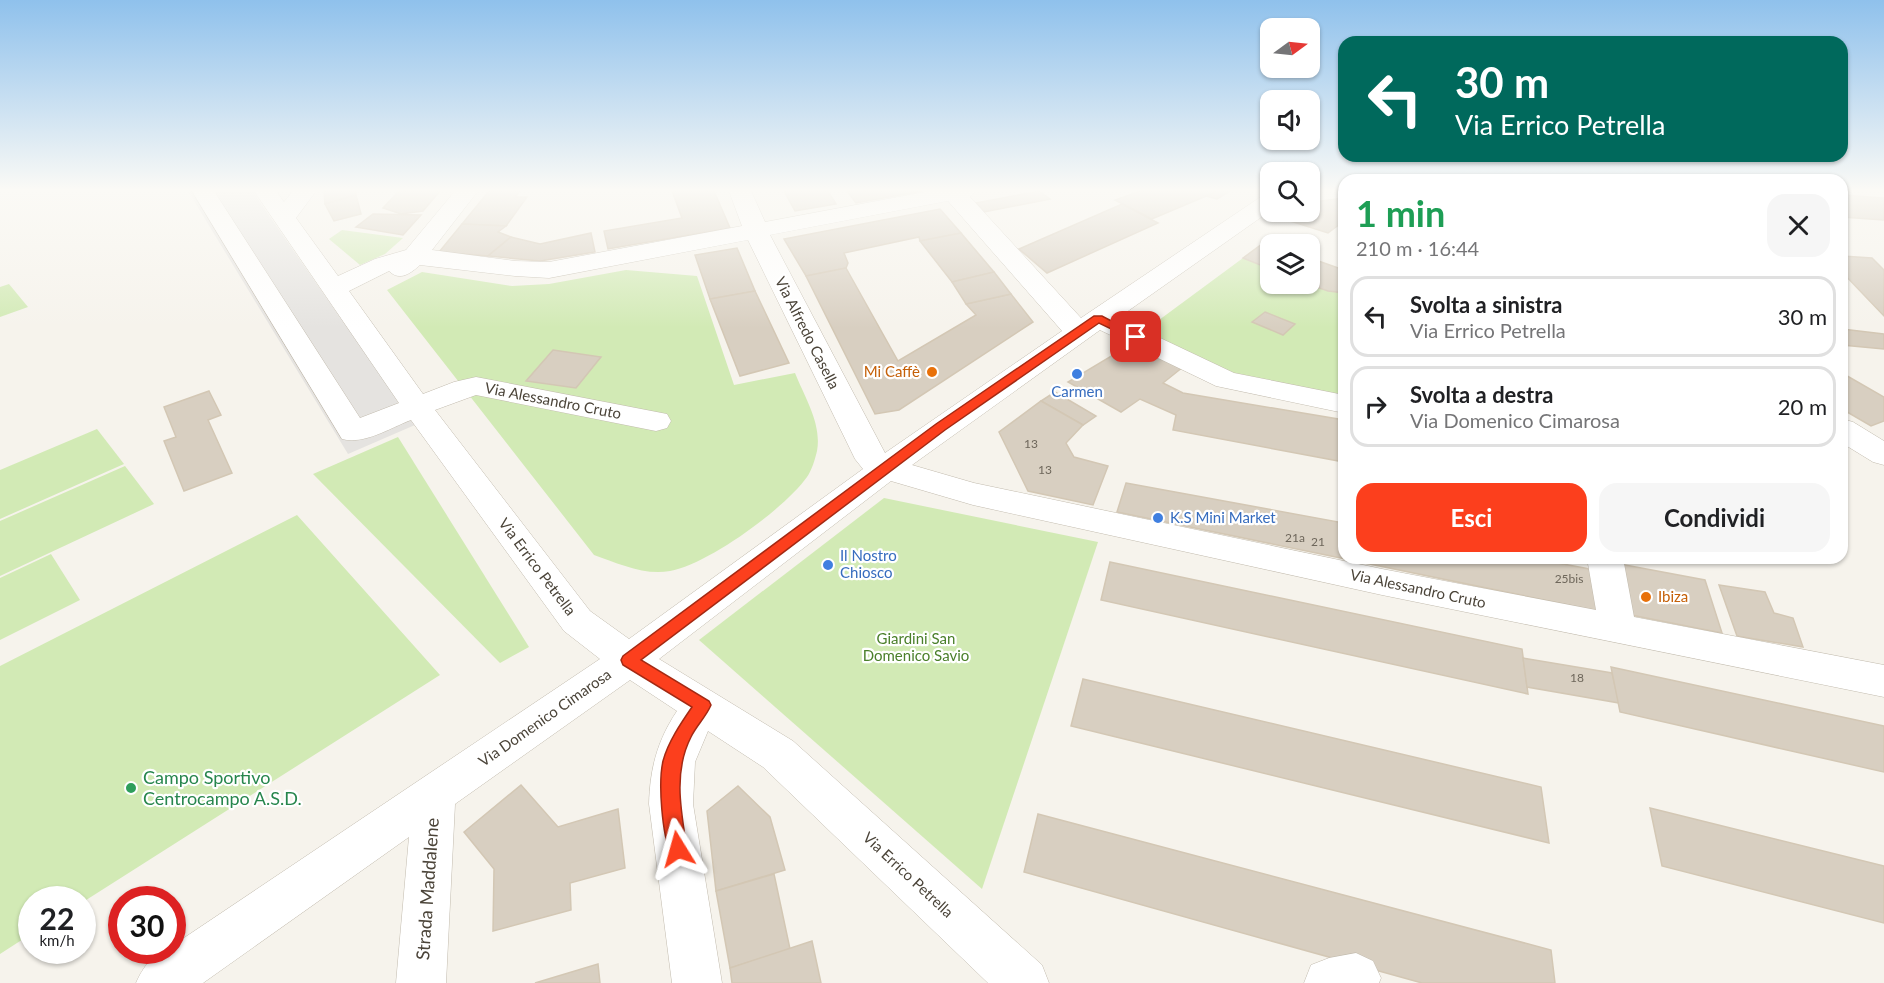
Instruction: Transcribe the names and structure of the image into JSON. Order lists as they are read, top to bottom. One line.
{"streets":{"street":["Via Alfredo Casella","Via Alessandro Cruto","Via Errico Petrella","Via Domenico Cimarosa","Strada Maddalene"]},"crossings":[["Via Alfredo Casella","Via Alessandro Cruto"],["Via Alfredo Casella","Via Domenico Cimarosa"],["Via Alessandro Cruto","Via Errico Petrella"],["Via Alessandro Cruto","Via Domenico Cimarosa"],["Via Errico Petrella","Via Domenico Cimarosa"],["Via Domenico Cimarosa","Strada Maddalene"]],"parks":["Giardini San Domenico Savio"],"places":["Mi Caffè","Carmen","K.S Mini Market","Il Nostro Chiosco","Ibiza","Campo Sportivo Centrocampo A.S.D."],"house_numbers":["13","13","21a","21","25bis","18"],"north":"right","page":{"turn":["30 m","Via Errico Petrella"],"heading":["1 min","210 m · 16:44"],"list":[{"name":"Svolta a sinistra","note":"Via Errico Petrella","value":"30 m"},{"name":"Svolta a destra","note":"Via Domenico Cimarosa","value":"20 m"}],"buttons":["Esci","Condividi"],"speed":"22 km/h","limit":"30"}}
